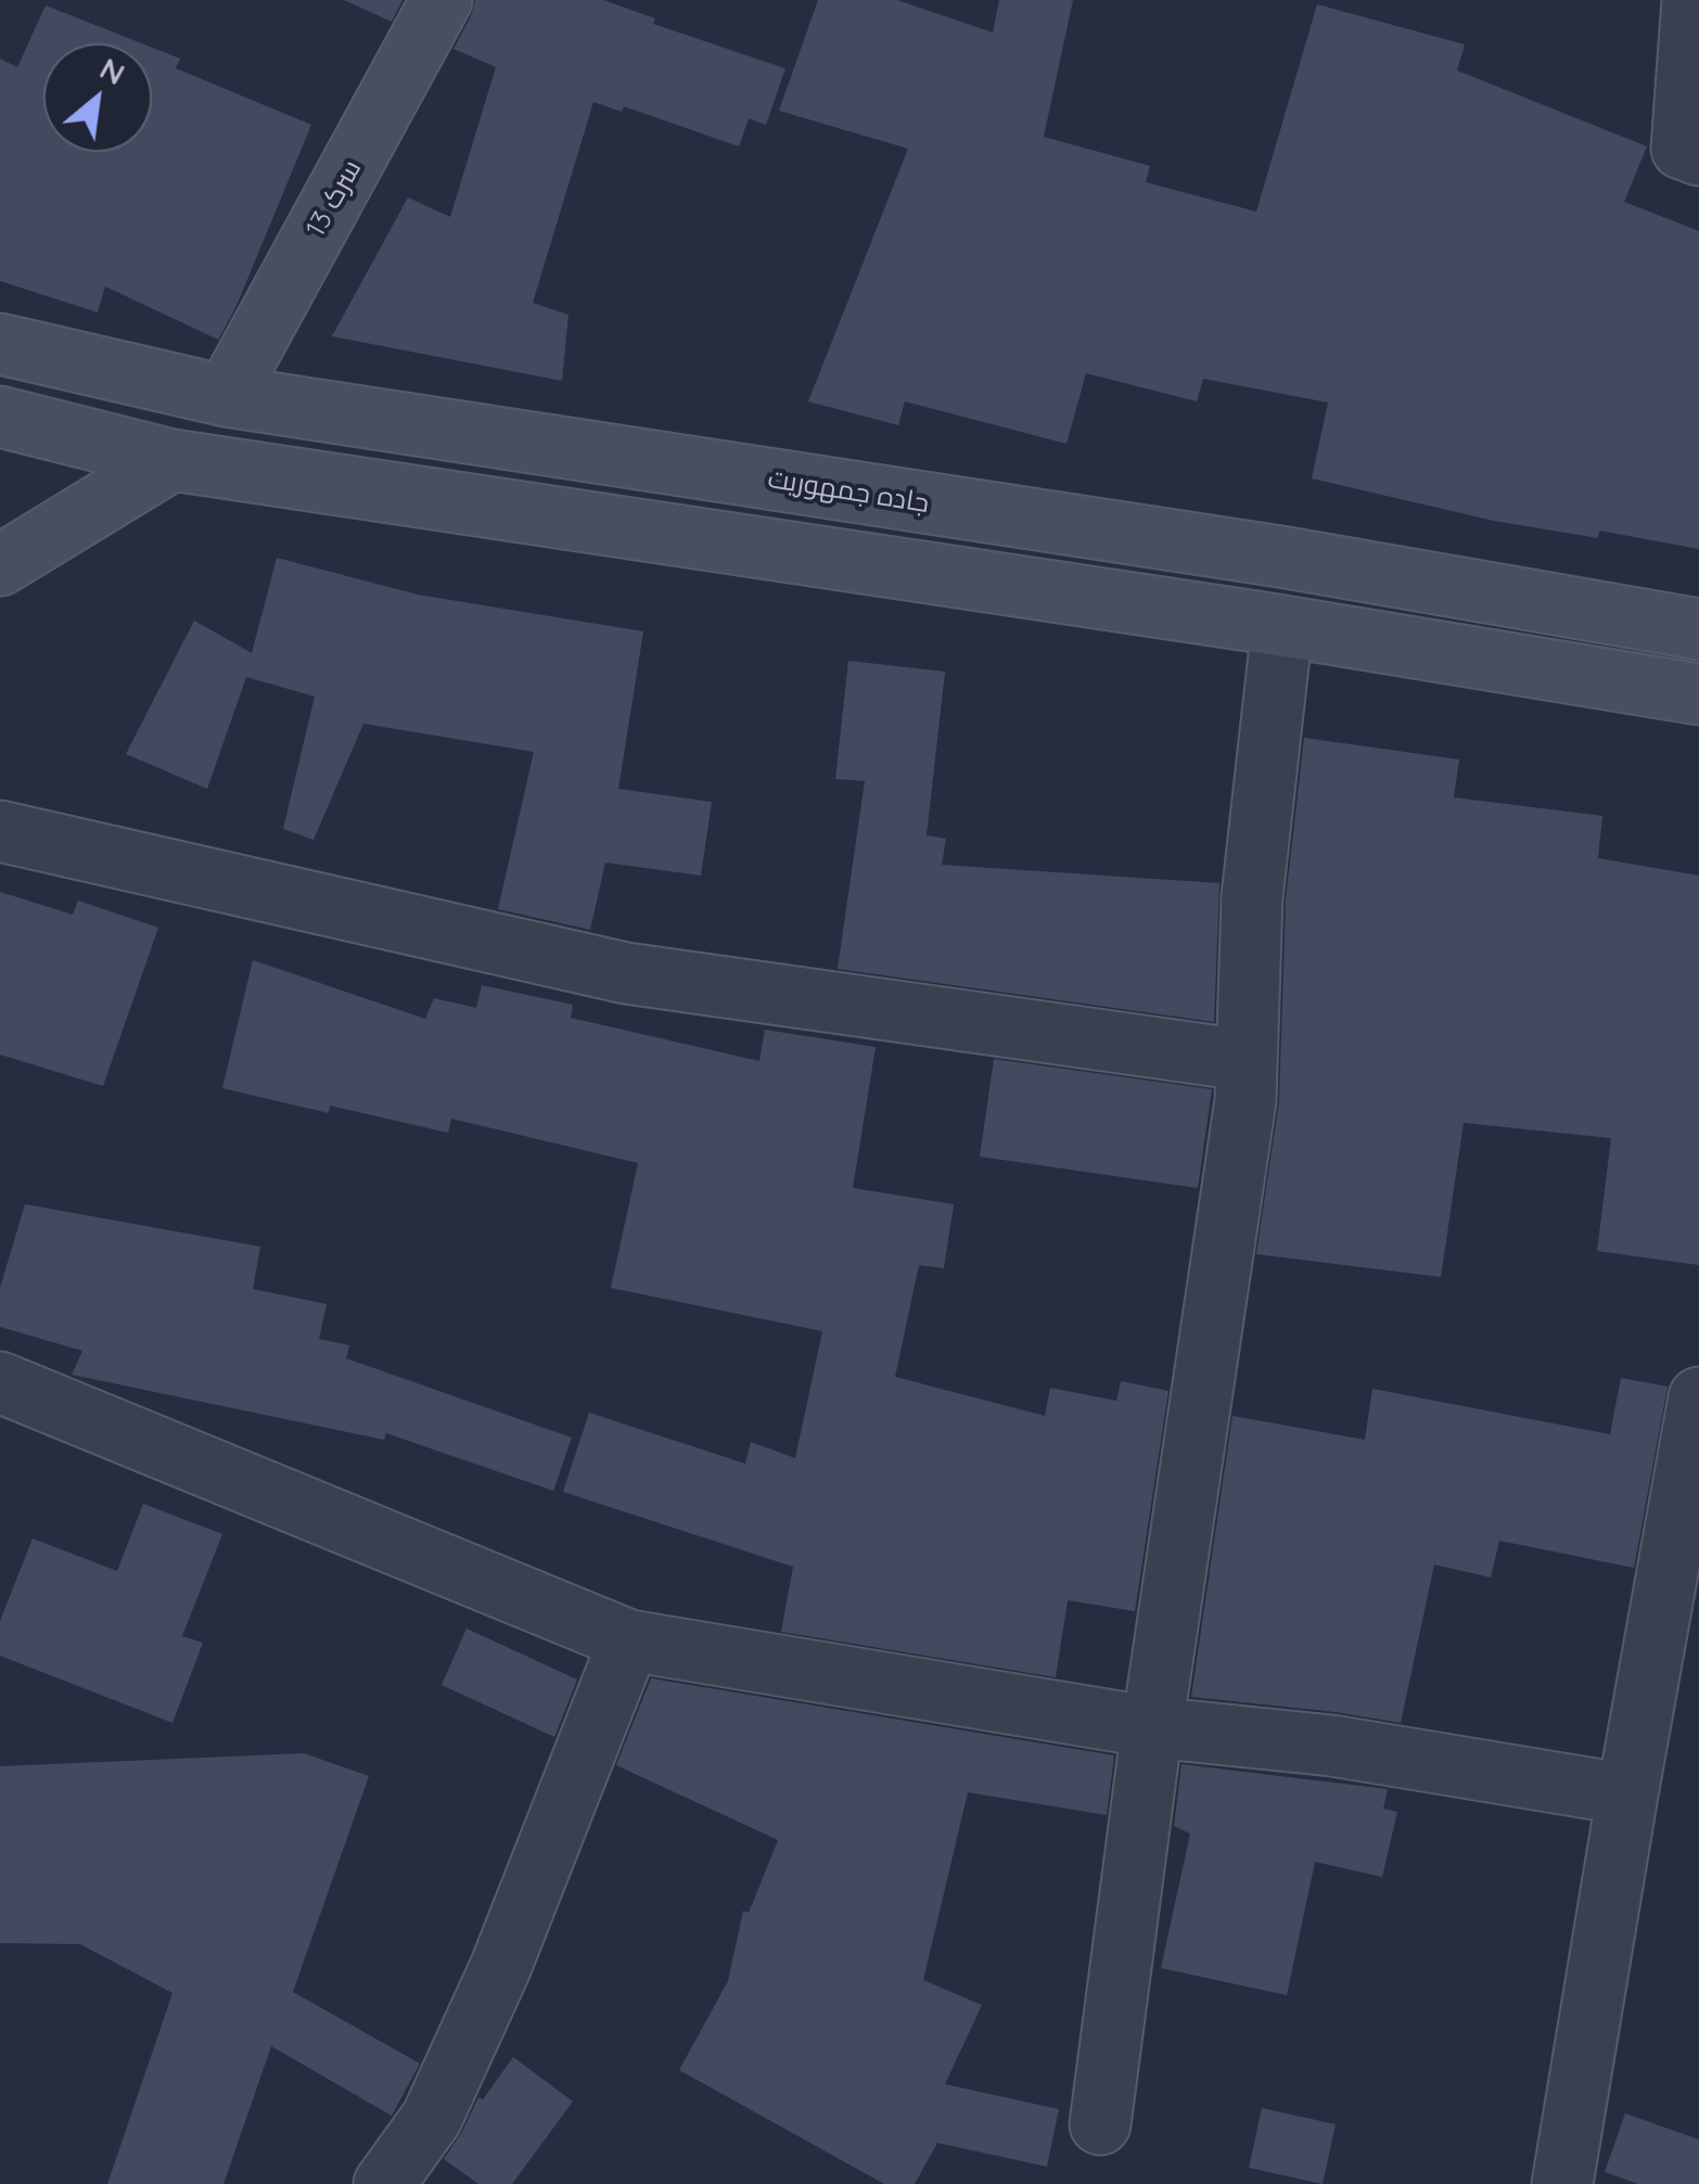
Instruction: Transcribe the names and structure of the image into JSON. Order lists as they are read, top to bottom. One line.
{"streets":{"main road":["سرک 13","جاده جمهوریت"]},"crossings":[["سرک 13","جاده جمهوریت"]],"north":"top right"}
